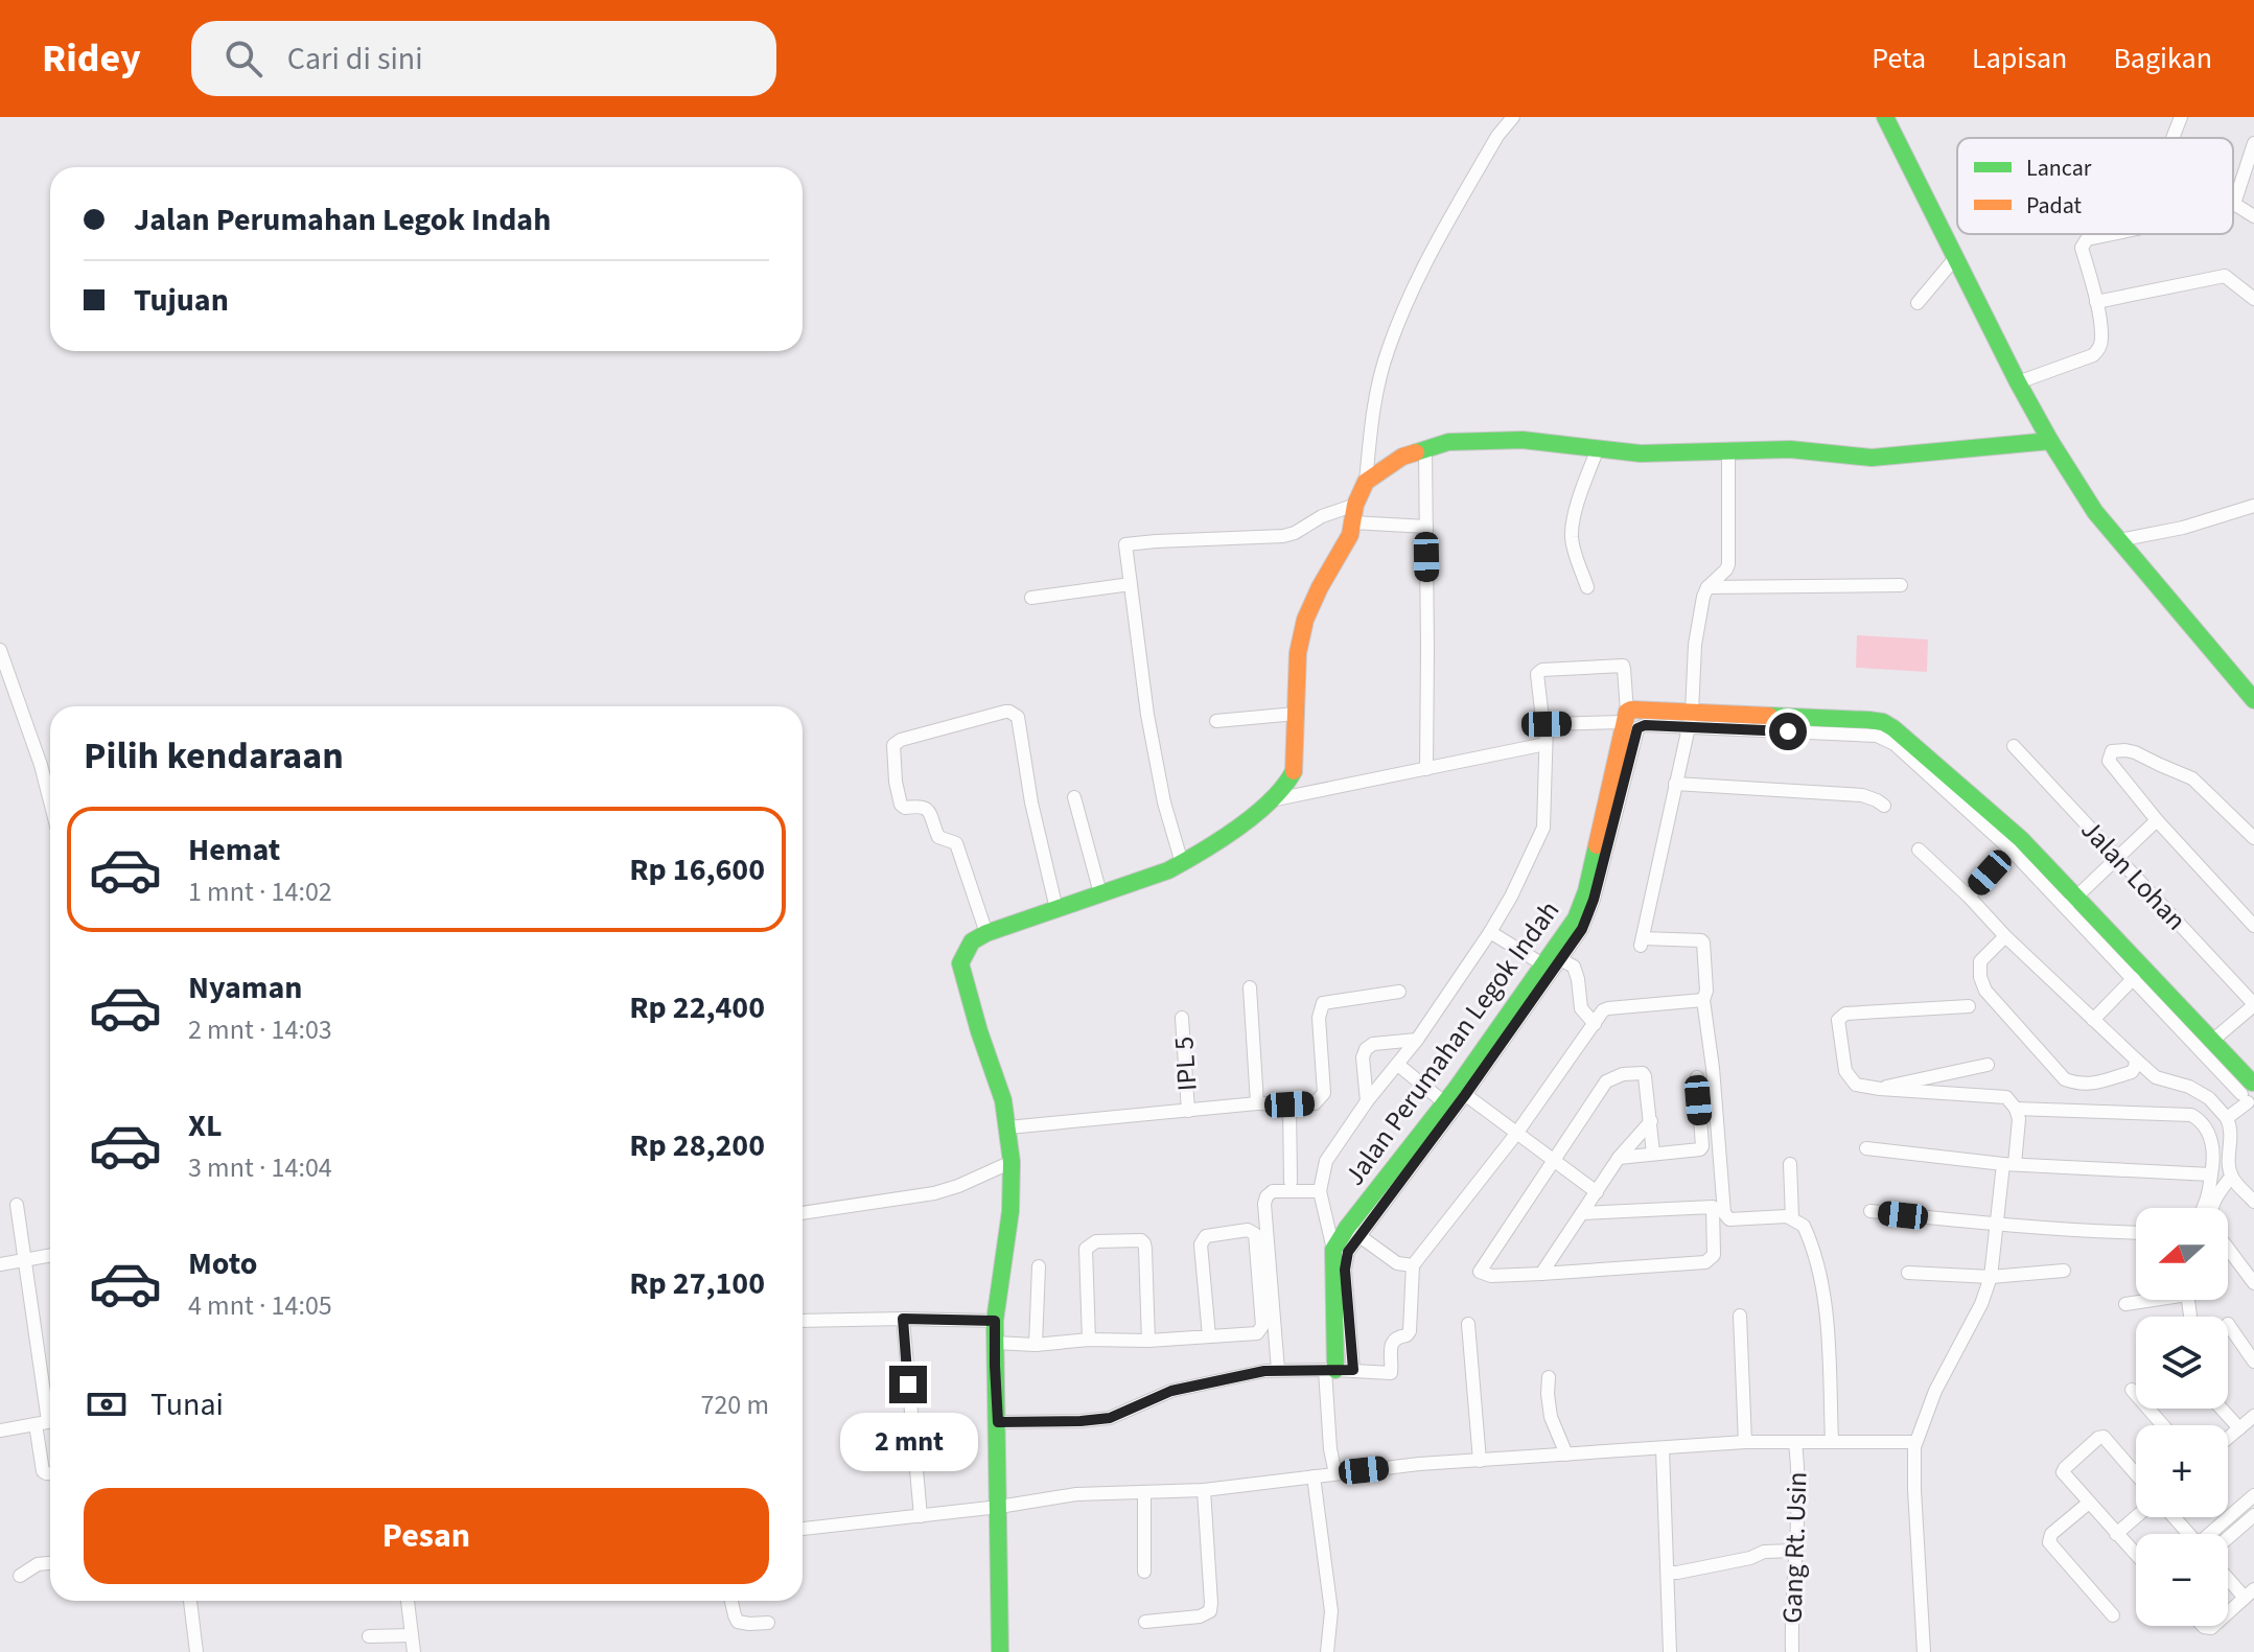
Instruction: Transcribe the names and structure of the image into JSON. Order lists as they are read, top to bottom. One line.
{"streets":{"street":["Jalan Lohan","Jalan Perumahan Legok Indah","IPL 5","Gang Rt. Usin"]},"legend":["Lancar","Padat"],"north":"left","page":{"header":"Ridey","search":"Cari di sini","nav":["Peta","Lapisan","Bagikan"],"banner":["Jalan Perumahan Legok Indah","Tujuan"],"heading":"Pilih kendaraan","list":[{"name":"Hemat","note":"1 mnt · 14:02","value":"Rp 16,600"},{"name":"Nyaman","note":"2 mnt · 14:03","value":"Rp 22,400"},{"name":"XL","note":"3 mnt · 14:04","value":"Rp 28,200"},{"name":"Moto","note":"4 mnt · 14:05","value":"Rp 27,100"}],"map_buttons":["+","−"],"pay":["Tunai","720 m"],"bubble":"2 mnt","buttons":"Pesan"}}
